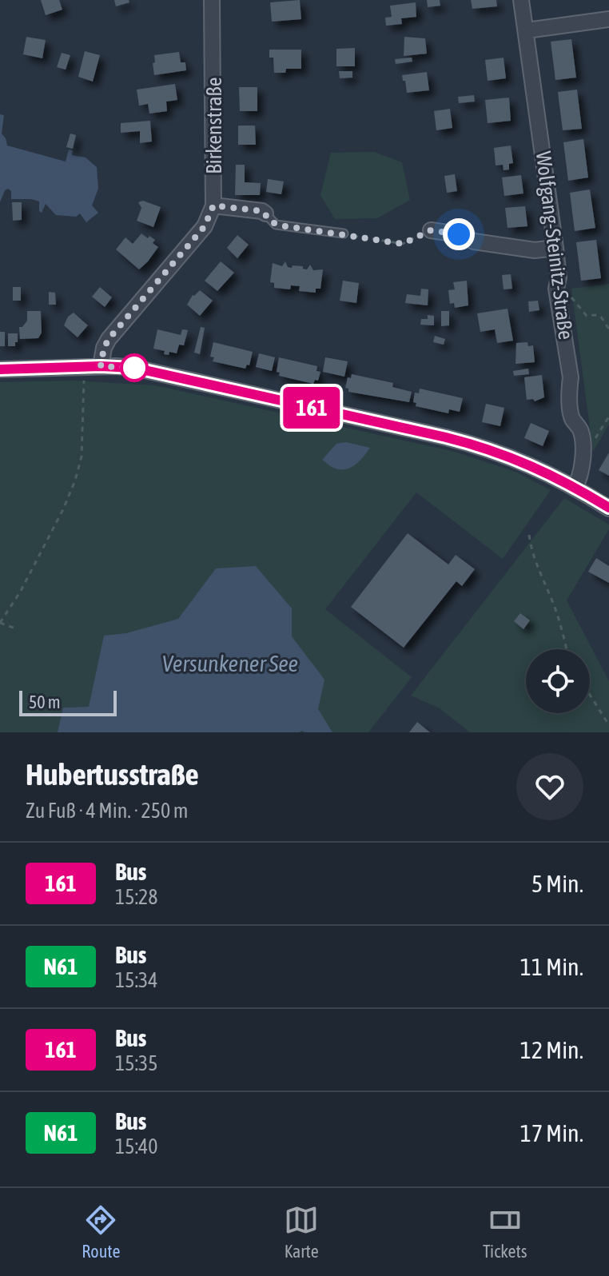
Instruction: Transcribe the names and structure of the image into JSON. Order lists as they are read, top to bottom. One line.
{"streets":{"street":["Birkenstraße","Wolfgang-Steinitz-Straße"]},"water":["Versunkener See"],"lines":["bus line 161"],"scale_bar":"50 m","page":{"on_map":"161","scale":"50 m","heading":["Hubertusstraße","Zu Fuß · 4 Min. · 250 m"],"list":[{"mark":"161","name":"Bus","note":"15:28","value":"5 Min."},{"mark":"N61","name":"Bus","note":"15:34","value":"11 Min."},{"mark":"161","name":"Bus","note":"15:35","value":"12 Min."},{"mark":"N61","name":"Bus","note":"15:40","value":"17 Min."}],"tabs":["Route","Karte","Tickets"]}}
